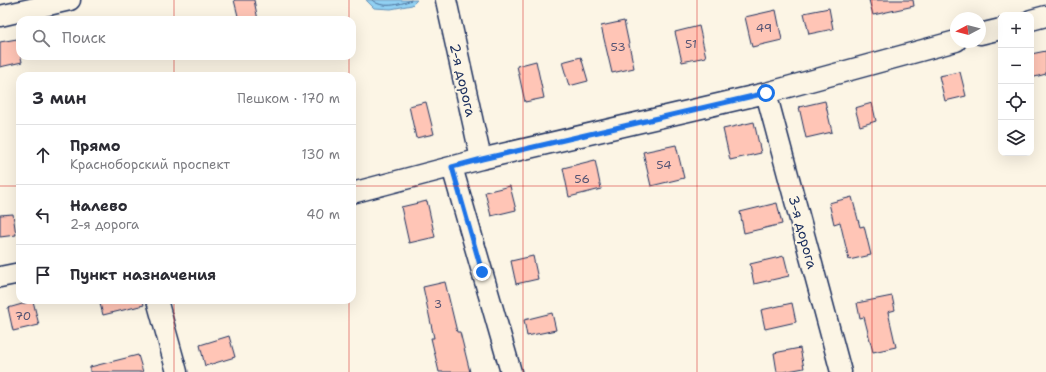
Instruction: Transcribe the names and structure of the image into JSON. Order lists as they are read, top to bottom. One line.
{"streets":{"street":["2-я дорога","3-я дорога"]},"house_numbers":["49","51","53","54","56","3","70"],"north":"left","page":{"map_buttons":["+","−"],"search":"Поиск","heading":["3 мин","Пешком · 170 m"],"list":[["Прямо","Красноборский проспект","130 m"],["Налево","2-я дорога","40 m"],"Пункт назначения"]}}
